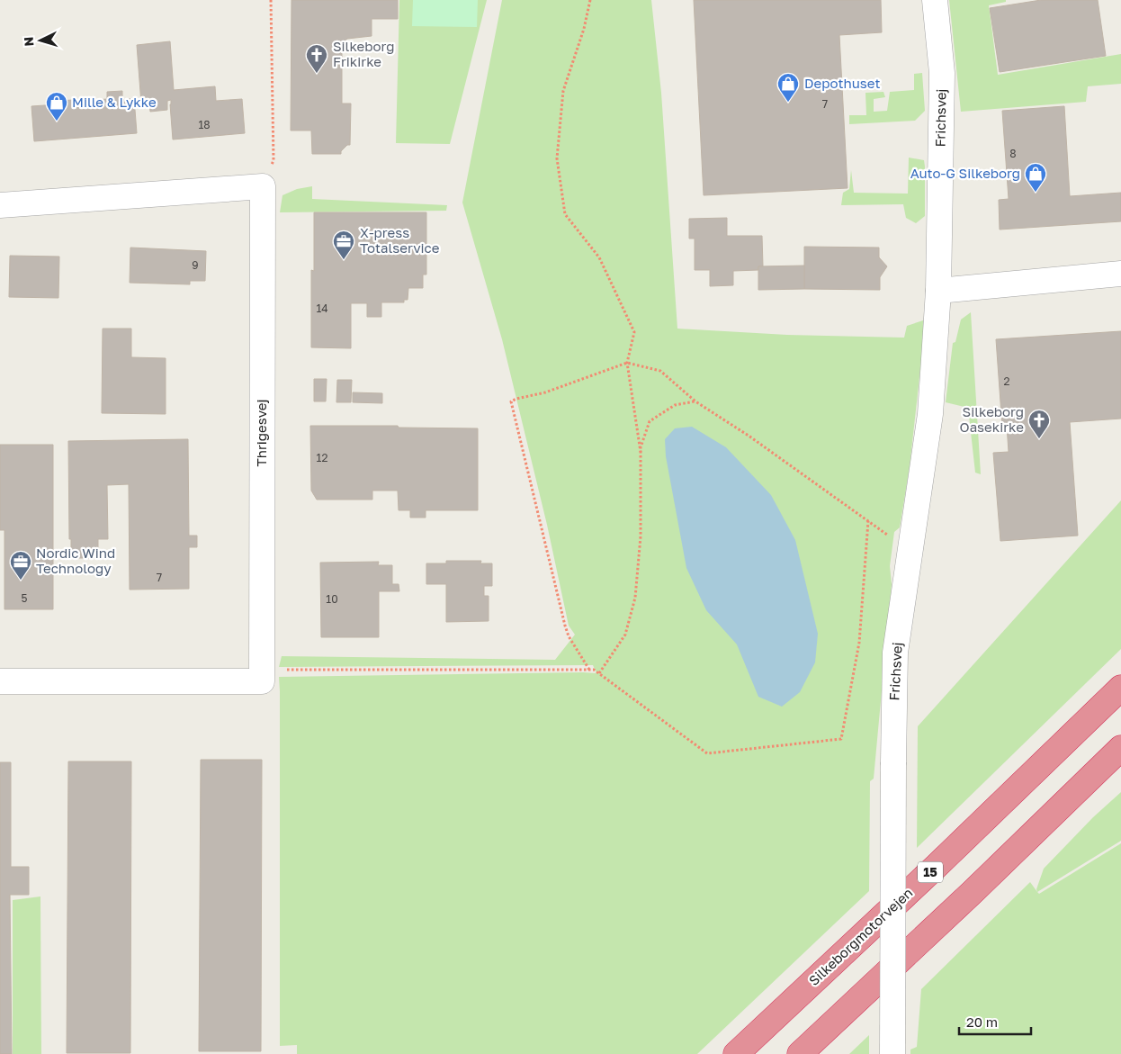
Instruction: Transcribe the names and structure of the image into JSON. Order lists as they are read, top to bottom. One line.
{"streets":{"highway":["15","Silkeborgmotorvejen"],"street":["Frichsvej","Thrigesvej"]},"places":{"church":["Silkeborg Frikirke","Silkeborg Oasekirke"],"shop":["Depothuset","Mille & Lykke","Auto-G Silkeborg"],"office":["X-press Totalservice","Nordic Wind Technology"]},"house_numbers":["7","18","8","9","14","2","12","7","5","10"],"scale_bar":"20 m","north":"left"}
